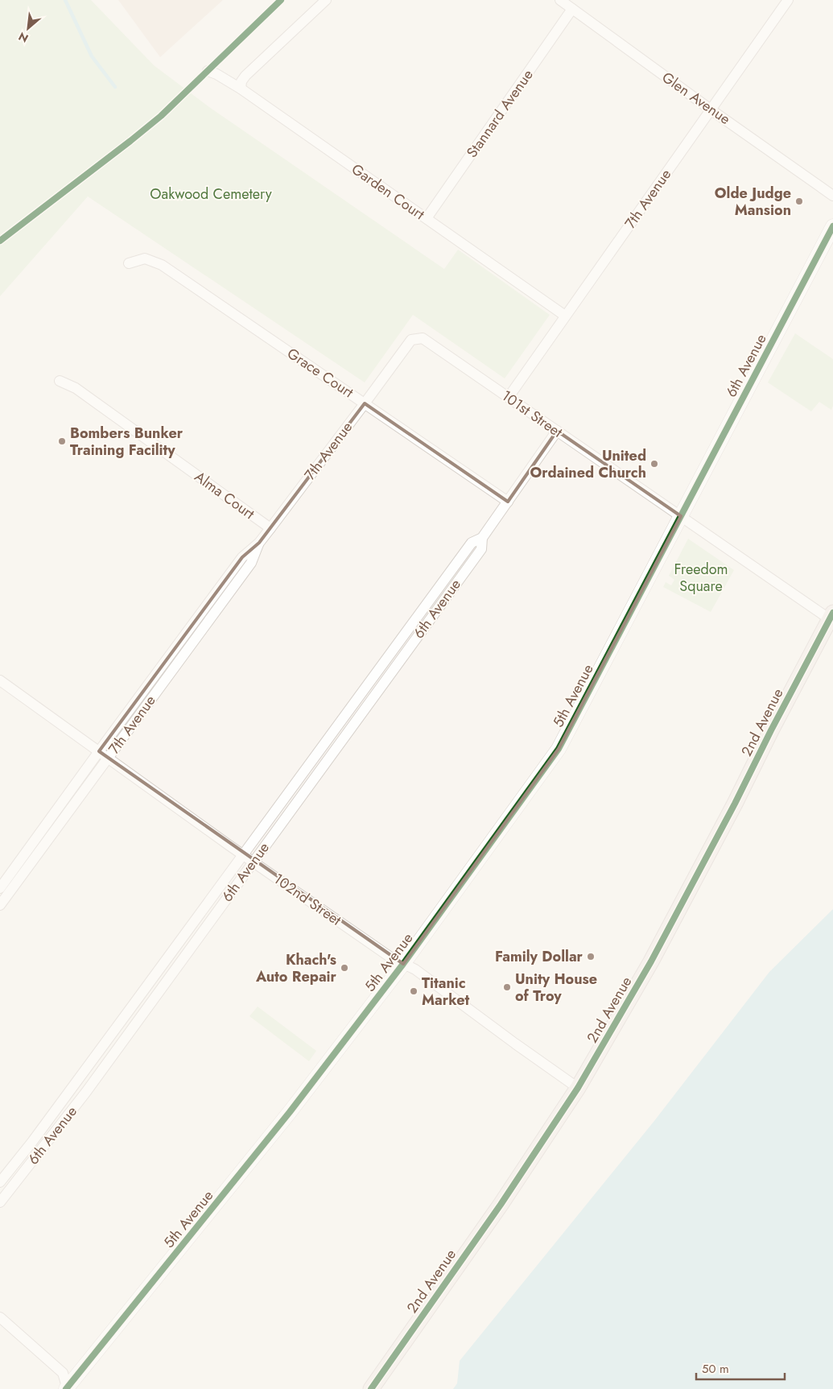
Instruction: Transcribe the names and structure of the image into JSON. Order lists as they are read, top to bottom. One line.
{"streets":{"main road":["2nd Avenue"],"street":["Glen Avenue","Stannard Avenue","Garden Court","7th Avenue","6th Avenue","Grace Court","101st Street","Alma Court","5th Avenue","102nd Street"]},"crossings":[["Glen Avenue","Stannard Avenue"],["Glen Avenue","7th Avenue"],["Stannard Avenue","Garden Court"],["Garden Court","7th Avenue"],["7th Avenue","Grace Court"],["7th Avenue","101st Street"],["7th Avenue","Alma Court"],["7th Avenue","102nd Street"],["6th Avenue","Grace Court"],["6th Avenue","101st Street"],["6th Avenue","5th Avenue"],["6th Avenue","102nd Street"],["101st Street","5th Avenue"],["101st Street","2nd Avenue"],["5th Avenue","102nd Street"],["2nd Avenue","102nd Street"]],"parks":["Oakwood Cemetery","Freedom Square"],"places":["Olde Judge Mansion","Bombers Bunker Training Facility","United Ordained Church","Family Dollar","Khach's Auto Repair","Unity House of Troy","Titanic Market"],"scale_bar":"50 m","north":"bottom left"}
